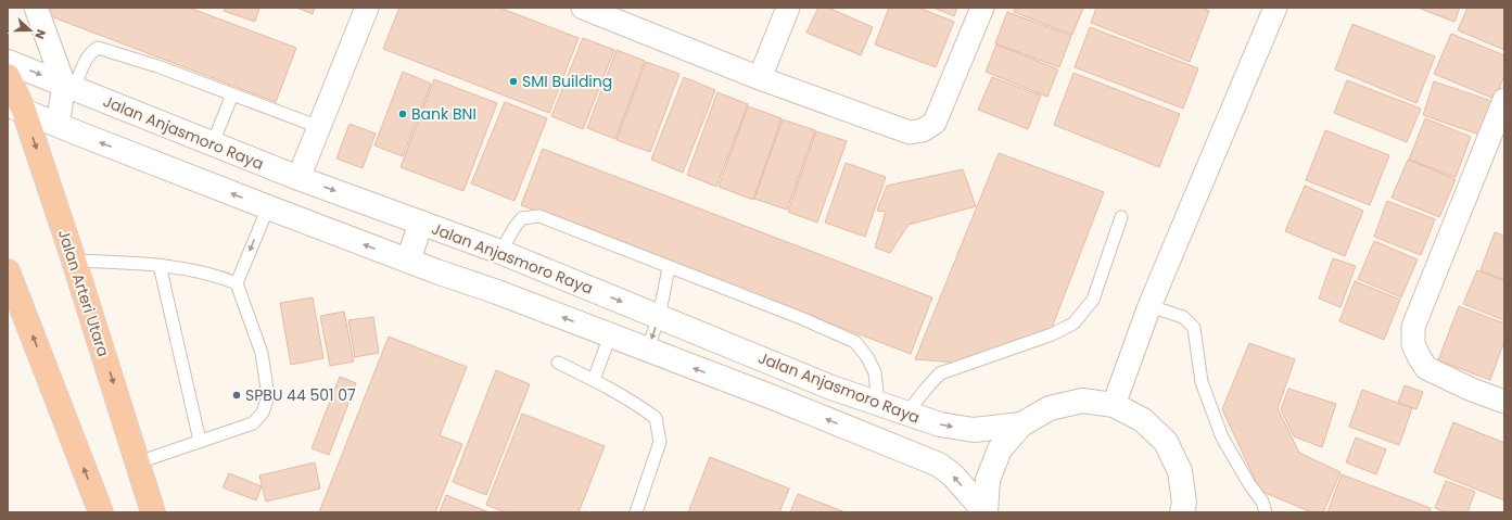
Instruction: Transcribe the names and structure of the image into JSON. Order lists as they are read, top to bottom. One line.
{"streets":{"highway":["Jalan Arteri Utara"],"street":["Jalan Anjasmoro Raya"]},"places":["SMI Building","Bank BNI","SPBU 44 501 07"],"north":"right"}
